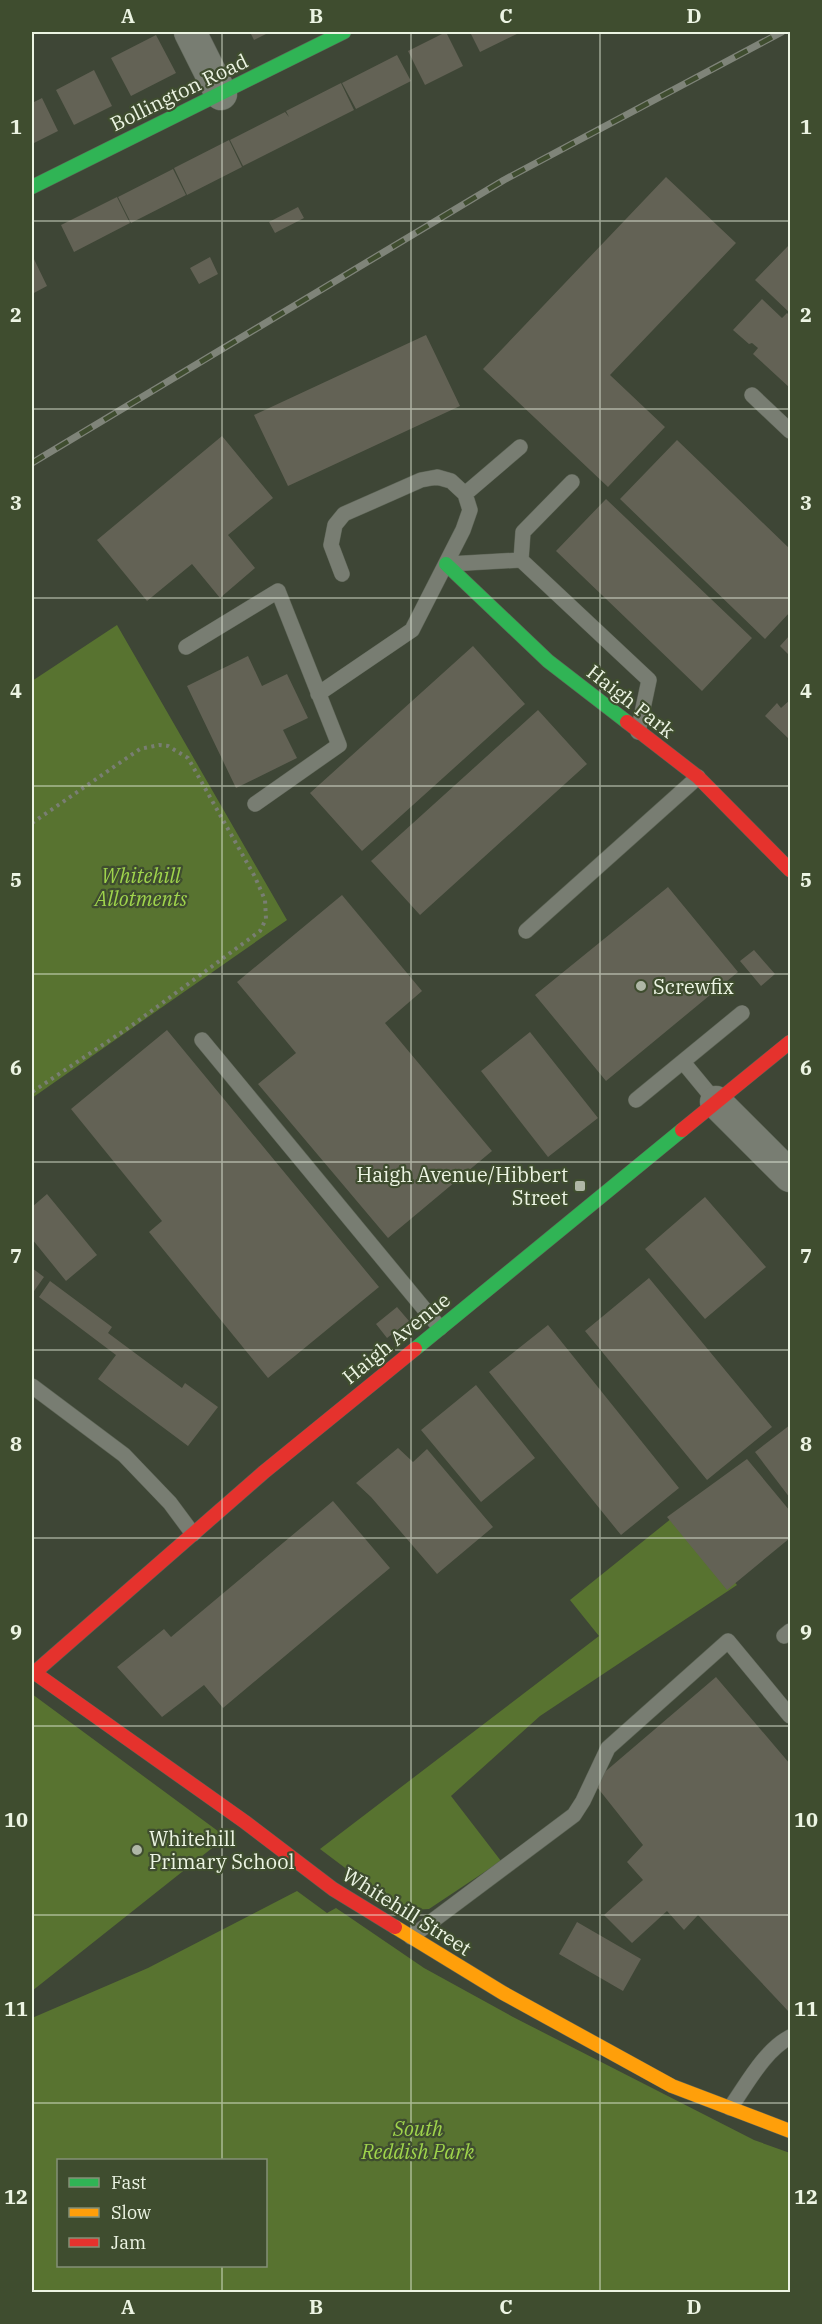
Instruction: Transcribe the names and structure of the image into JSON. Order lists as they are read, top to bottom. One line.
{"streets":{"street":["Bollington Road","Haigh Park","Haigh Avenue","Whitehill Street"]},"crossings":[["Haigh Avenue","Whitehill Street"]],"parks":["Whitehill Allotments","South Reddish Park"],"places":{"other":["Screwfix","Whitehill Primary School"],"transit":["Haigh Avenue/Hibbert Street"]},"legend":["Fast","Slow","Jam"],"grid":{"columns":["A","B","C","D"],"rows":["1","2","3","4","5","6","7","8","9","10","11","12"]}}
